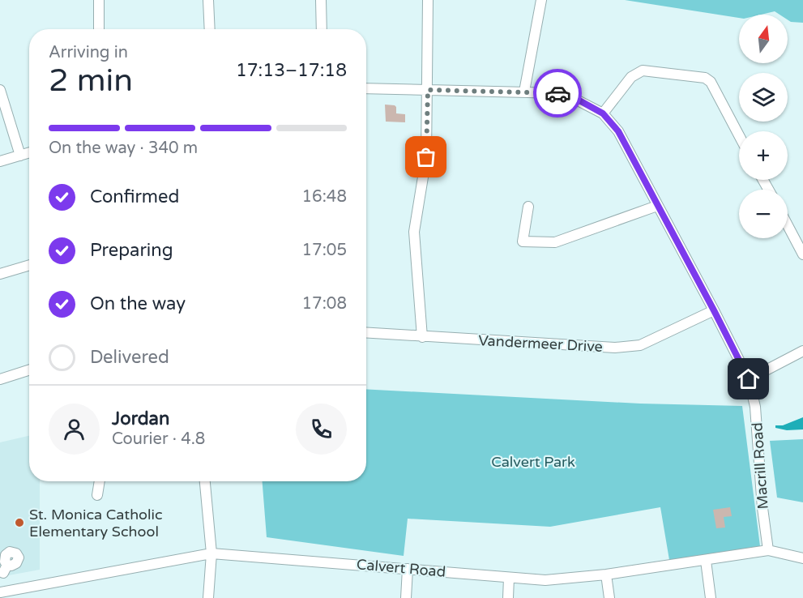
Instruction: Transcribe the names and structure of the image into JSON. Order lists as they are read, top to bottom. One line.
{"streets":{"street":["Vandermeer Drive","Macrill Road","Calvert Road"]},"crossings":[["Vandermeer Drive","Macrill Road"],["Macrill Road","Calvert Road"]],"parks":["Calvert Park"],"places":["St. Monica Catholic Elementary School"],"north":"top","page":{"map_buttons":["+","−"],"heading":["2 min","Arriving in","17:13–17:18"],"panel":["Jordan","Courier · 4.8"],"bar":"On the way · 340 m","list":[["Confirmed","16:48"],["Preparing","17:05"],["On the way","17:08"],"Delivered"]}}
